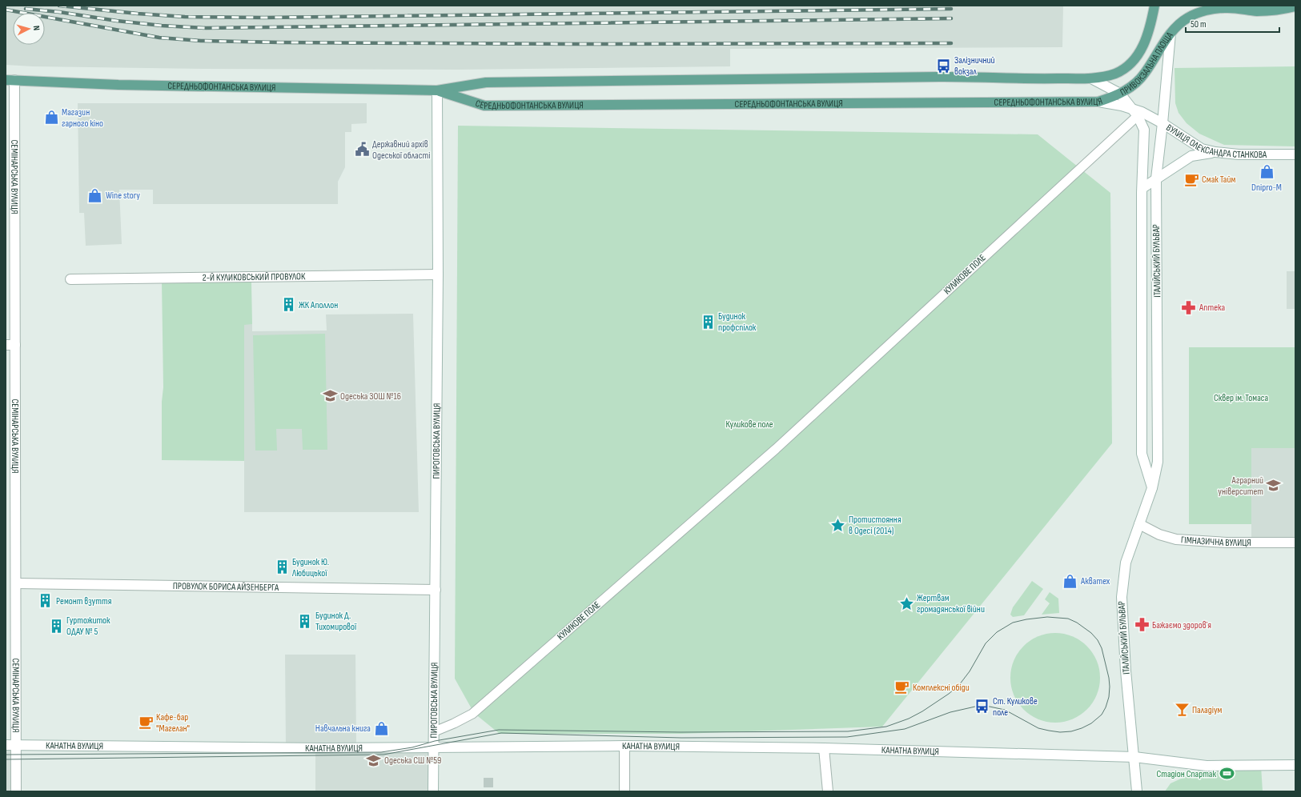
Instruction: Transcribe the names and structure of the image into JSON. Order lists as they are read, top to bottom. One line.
{"streets":{"main road":["ПРИВОКЗАЛЬНА ПЛОЩА","СЕРЕДНЬОФОНТАНСЬКА ВУЛИЦЯ","ВУЛИЦЯ ОЛЕКСАНДРА СТАНКОВА","СЕМІНАРСЬКА ВУЛИЦЯ","ІТАЛІЙСЬКИЙ БУЛЬВАР","2-Й КУЛИКОВСЬКИЙ ПРОВУЛОК","ПИРОГОВСЬКА ВУЛИЦЯ","ГІМНАЗИЧНА ВУЛИЦЯ","ПРОВУЛОК БОРИСА АЙЗЕНБЕРГА","КАНАТНА ВУЛИЦЯ"],"street":["КУЛИКОВЕ ПОЛЕ"]},"crossings":[["ПРИВОКЗАЛЬНА ПЛОЩА","СЕРЕДНЬОФОНТАНСЬКА ВУЛИЦЯ"],["ПРИВОКЗАЛЬНА ПЛОЩА","ІТАЛІЙСЬКИЙ БУЛЬВАР"],["СЕРЕДНЬОФОНТАНСЬКА ВУЛИЦЯ","ВУЛИЦЯ ОЛЕКСАНДРА СТАНКОВА"],["СЕРЕДНЬОФОНТАНСЬКА ВУЛИЦЯ","СЕМІНАРСЬКА ВУЛИЦЯ"],["СЕРЕДНЬОФОНТАНСЬКА ВУЛИЦЯ","ІТАЛІЙСЬКИЙ БУЛЬВАР"],["СЕРЕДНЬОФОНТАНСЬКА ВУЛИЦЯ","КУЛИКОВЕ ПОЛЕ"],["СЕРЕДНЬОФОНТАНСЬКА ВУЛИЦЯ","ПИРОГОВСЬКА ВУЛИЦЯ"],["ВУЛИЦЯ ОЛЕКСАНДРА СТАНКОВА","ІТАЛІЙСЬКИЙ БУЛЬВАР"],["ВУЛИЦЯ ОЛЕКСАНДРА СТАНКОВА","КУЛИКОВЕ ПОЛЕ"],["СЕМІНАРСЬКА ВУЛИЦЯ","ПРОВУЛОК БОРИСА АЙЗЕНБЕРГА"],["СЕМІНАРСЬКА ВУЛИЦЯ","КАНАТНА ВУЛИЦЯ"],["ІТАЛІЙСЬКИЙ БУЛЬВАР","КУЛИКОВЕ ПОЛЕ"],["ІТАЛІЙСЬКИЙ БУЛЬВАР","ГІМНАЗИЧНА ВУЛИЦЯ"],["ІТАЛІЙСЬКИЙ БУЛЬВАР","КАНАТНА ВУЛИЦЯ"],["КУЛИКОВЕ ПОЛЕ","ПИРОГОВСЬКА ВУЛИЦЯ"],["2-Й КУЛИКОВСЬКИЙ ПРОВУЛОК","ПИРОГОВСЬКА ВУЛИЦЯ"],["ПИРОГОВСЬКА ВУЛИЦЯ","ПРОВУЛОК БОРИСА АЙЗЕНБЕРГА"],["ПИРОГОВСЬКА ВУЛИЦЯ","КАНАТНА ВУЛИЦЯ"]],"parks":["Сквер ім. Томаса","Куликове поле"],"places":{"bus stop":["Залізничний вокзал","Ст. Куликове поле"],"shop":["Магазин гарного кіно","Dnipro-M","Wine story","Акватех","Навчальна книга"],"public building":["Державний архів Одеської області"],"cafe":["Смак Тайм","Комплексні обіди","Кафе-бар \"Магелан\""],"building":["ЖК Аполлон","Будинок профспілок","Будинок Ю. Любицької","Ремонт взуття","Будинок Д. Тихомирової","Гуртожиток ОДАУ № 5"],"pharmacy":["Аптека","Бажаємо здоровʼя"],"school or university":["Одеська ЗОШ №16","Аграрний університет","Одеська CШ №59"],"place":["Протистояння в Одесі (2014)","Жертвам громадянської війни"],"bar":["Паладіум"],"sports":["Стадіон Спартак"]},"scale_bar":"50 m","north":"right"}
